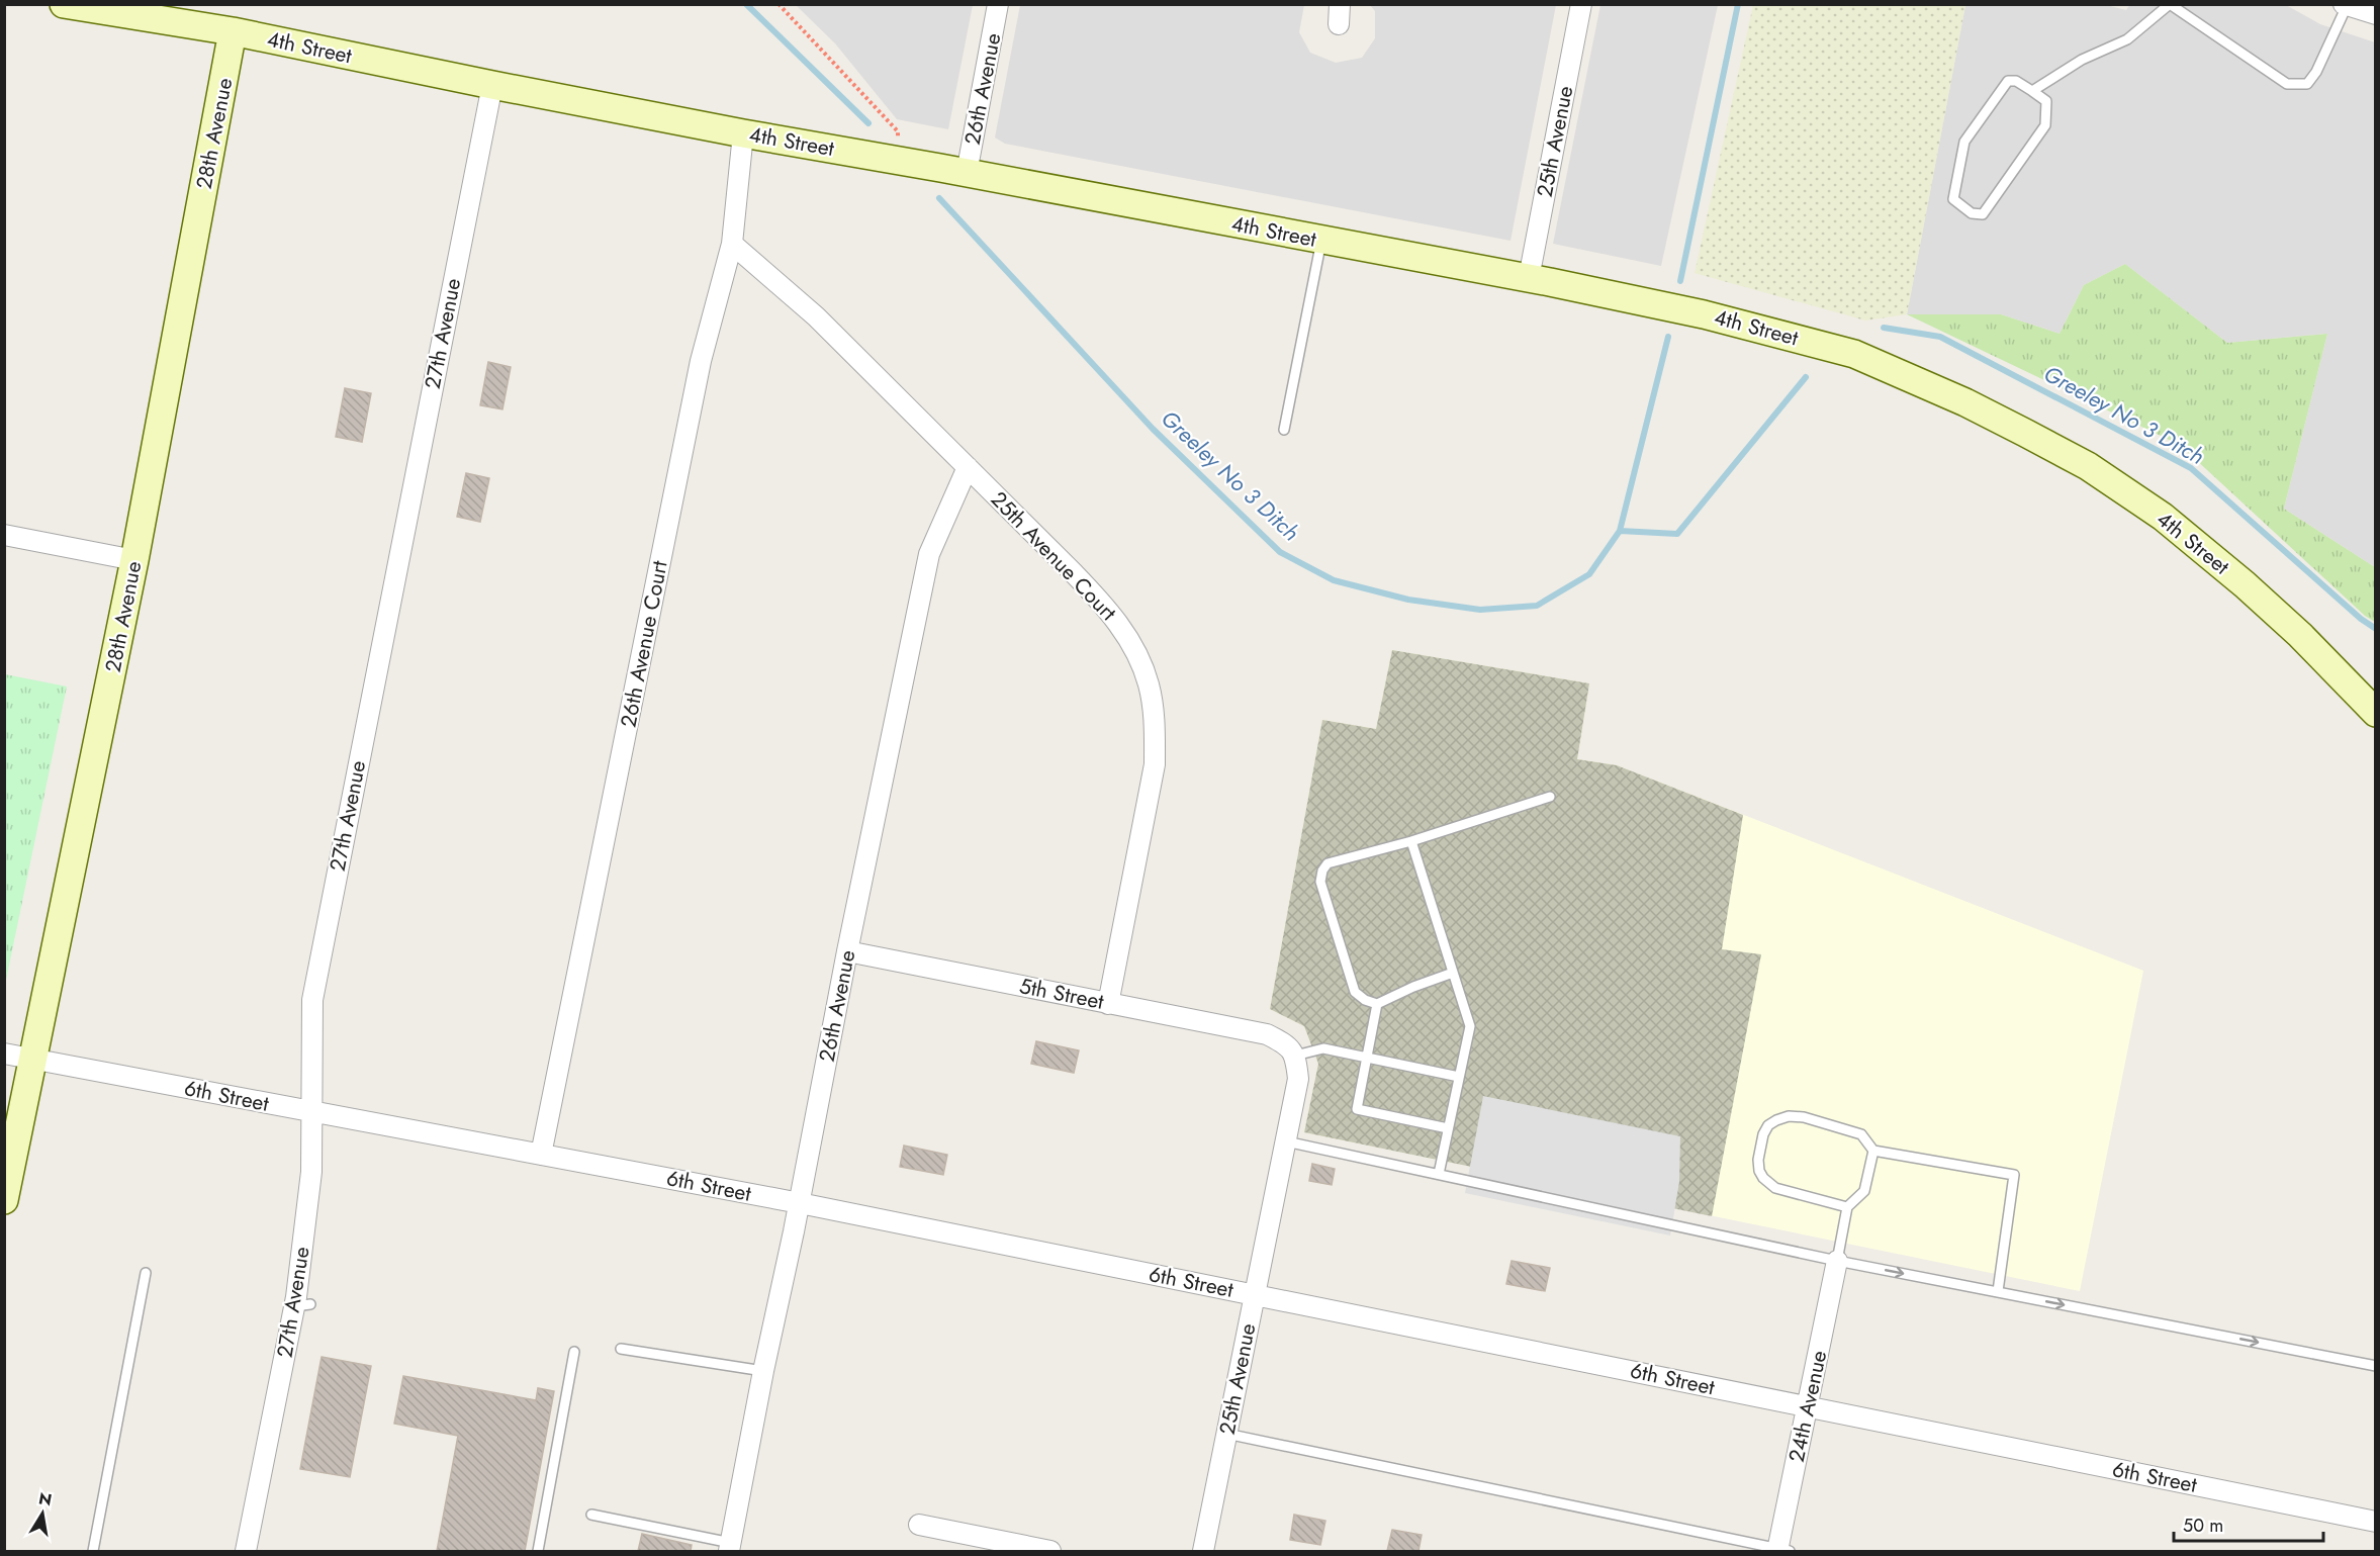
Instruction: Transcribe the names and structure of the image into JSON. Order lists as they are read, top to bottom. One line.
{"streets":{"main road":["4th Street","28th Avenue"],"street":["26th Avenue","25th Avenue","27th Avenue","25th Avenue Court","26th Avenue Court","5th Street","6th Street","24th Avenue"]},"crossings":[["4th Street","26th Avenue"],["4th Street","28th Avenue"],["4th Street","25th Avenue"],["4th Street","27th Avenue"],["4th Street","26th Avenue Court"],["26th Avenue","25th Avenue Court"],["26th Avenue","5th Street"],["26th Avenue","6th Street"],["28th Avenue","6th Street"],["25th Avenue","5th Street"],["25th Avenue","6th Street"],["27th Avenue","6th Street"],["25th Avenue Court","26th Avenue Court"],["25th Avenue Court","5th Street"],["26th Avenue Court","6th Street"],["6th Street","24th Avenue"]],"water":["Greeley No 3 Ditch"],"scale_bar":"50 m","north":"top"}
